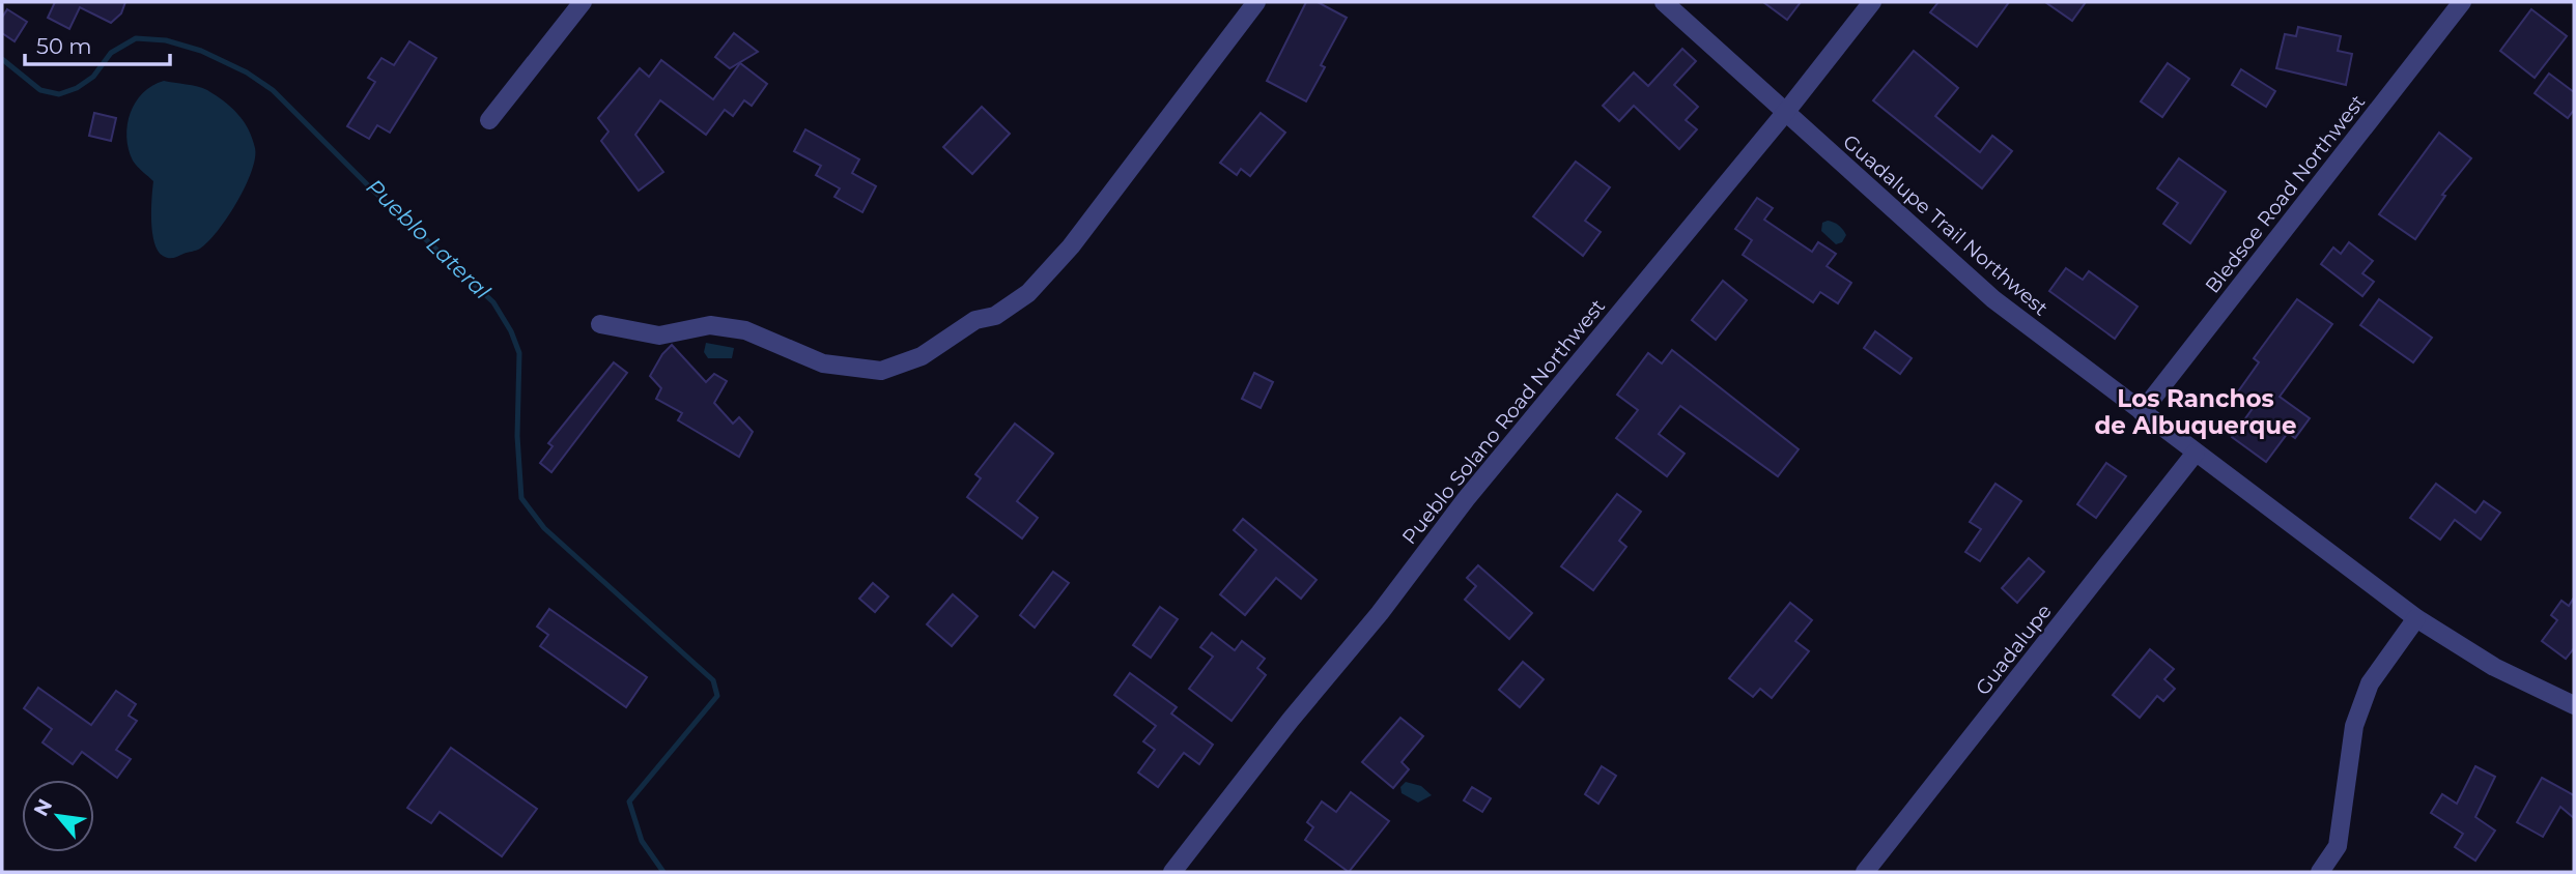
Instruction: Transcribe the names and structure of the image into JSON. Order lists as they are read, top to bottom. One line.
{"streets":{"street":["Bledsoe Road Northwest","Guadalupe Trail Northwest","Pueblo Solano Road Northwest","Guadalupe"]},"crossings":[["Bledsoe Road Northwest","Guadalupe Trail Northwest"],["Guadalupe Trail Northwest","Pueblo Solano Road Northwest"],["Guadalupe Trail Northwest","Guadalupe"]],"districts":["Los Ranchos de Albuquerque"],"water":["Pueblo Lateral"],"scale_bar":"50 m","north":"top left"}
